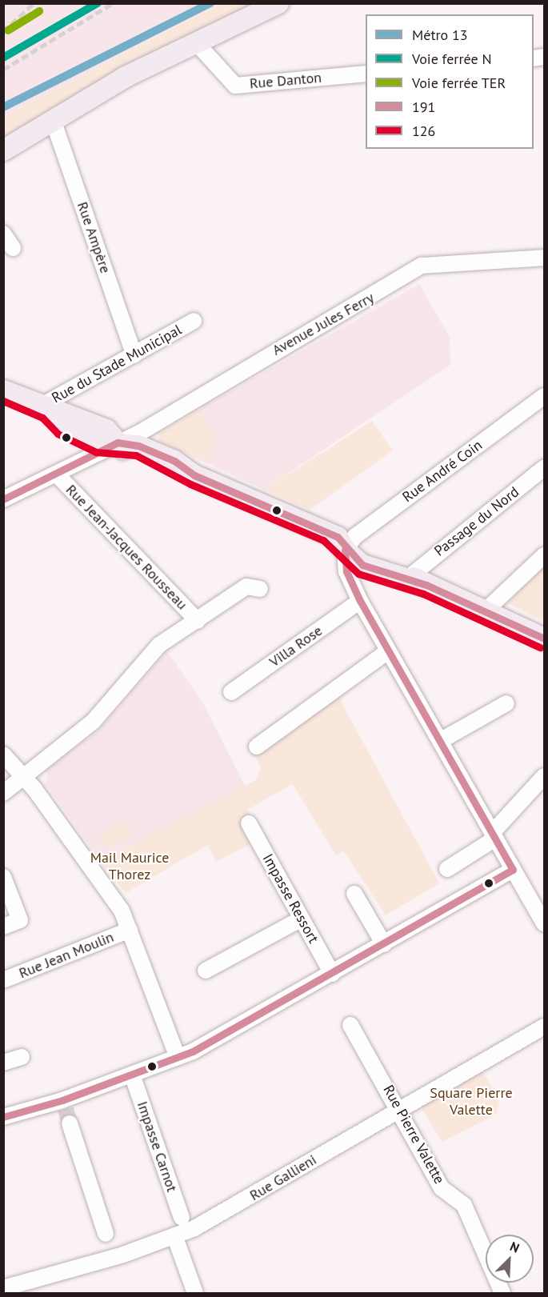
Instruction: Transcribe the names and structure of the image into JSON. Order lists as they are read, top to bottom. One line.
{"streets":{"street":["Rue Danton","Rue Ampère","Avenue Jules Ferry","Rue du Stade Municipal","Rue André Coin","Passage du Nord","Rue Jean-Jacques Rousseau","Villa Rose","Impasse Ressort","Rue Jean Moulin","Rue Pierre Valette","Impasse Carnot","Rue Gallieni"]},"crossings":[["Rue Ampère","Rue du Stade Municipal"],["Avenue Jules Ferry","Rue Jean-Jacques Rousseau"],["Rue Pierre Valette","Rue Gallieni"]],"parks":["Mail Maurice Thorez","Square Pierre Valette"],"lines":["metro line 13","rail line N","rail line TER","transit line 126","transit line 191"],"legend":["Métro 13","Voie ferrée N","Voie ferrée TER","191","126"],"north":"top right"}
